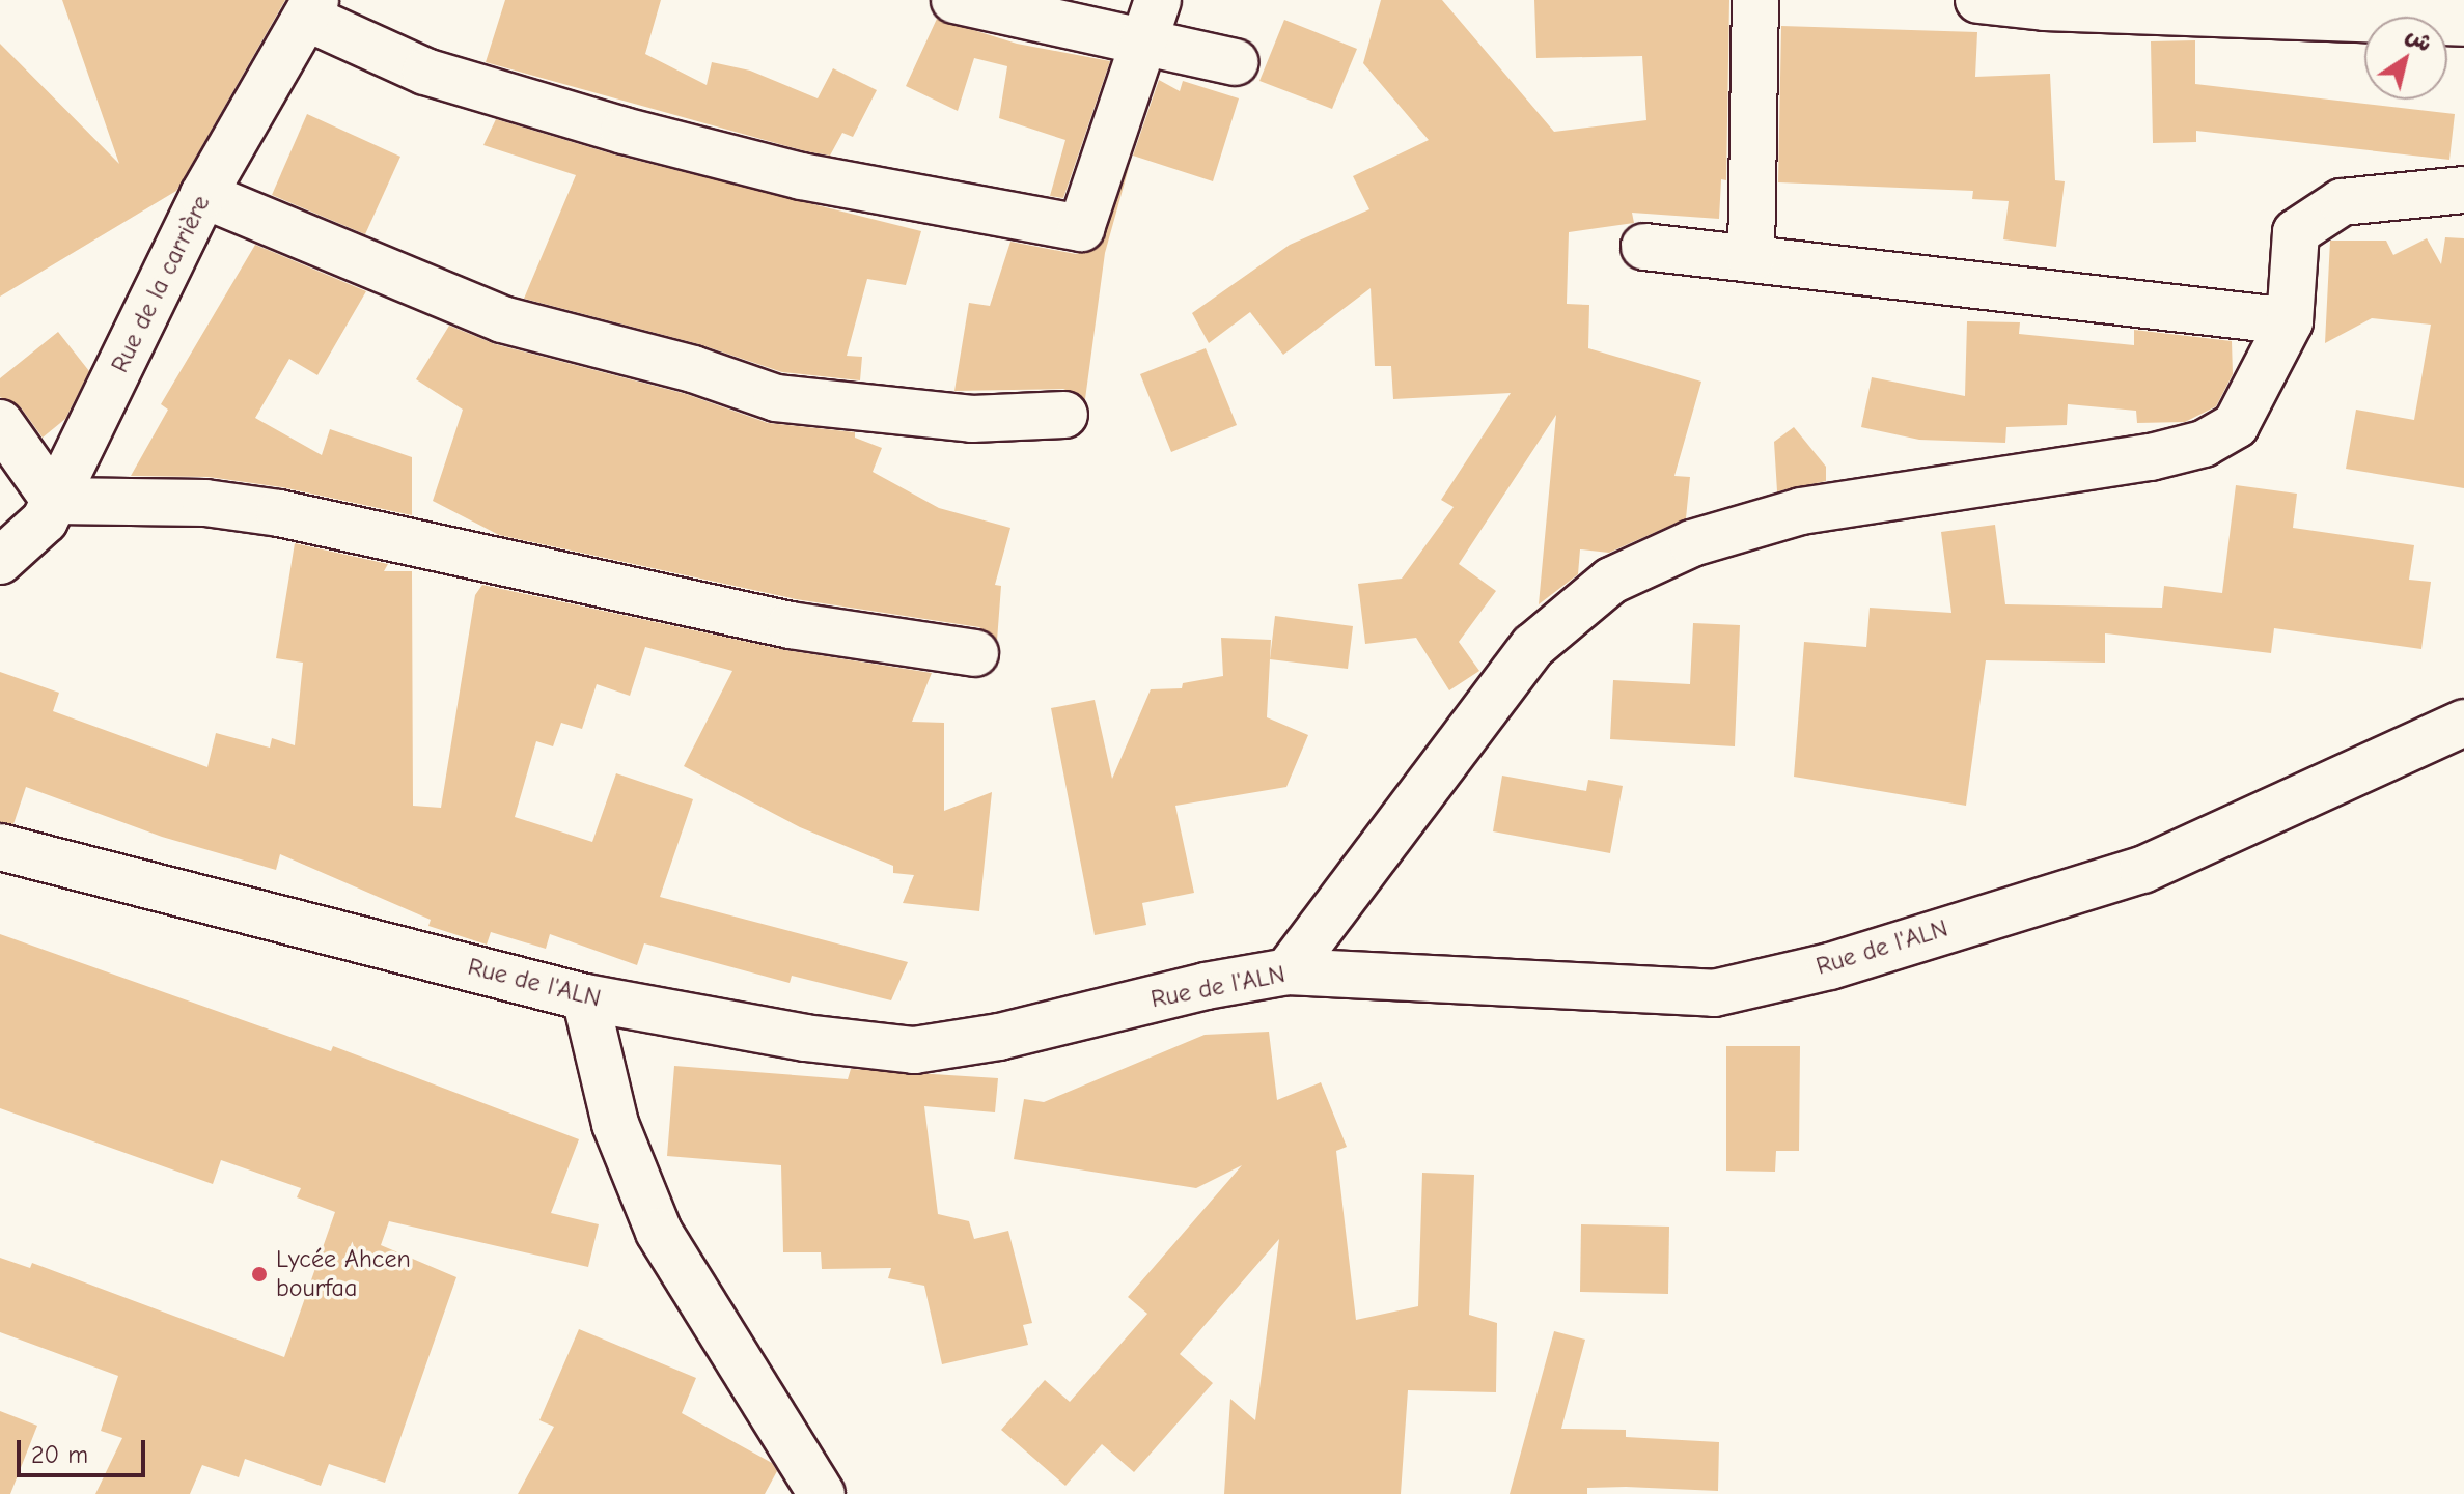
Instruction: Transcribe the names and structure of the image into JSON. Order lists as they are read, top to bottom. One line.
{"streets":{"street":["Rue de la carrière","Rue de l'ALN"]},"places":["Lycée Ahcen bourfaa"],"scale_bar":"20 m","north":"top right"}
